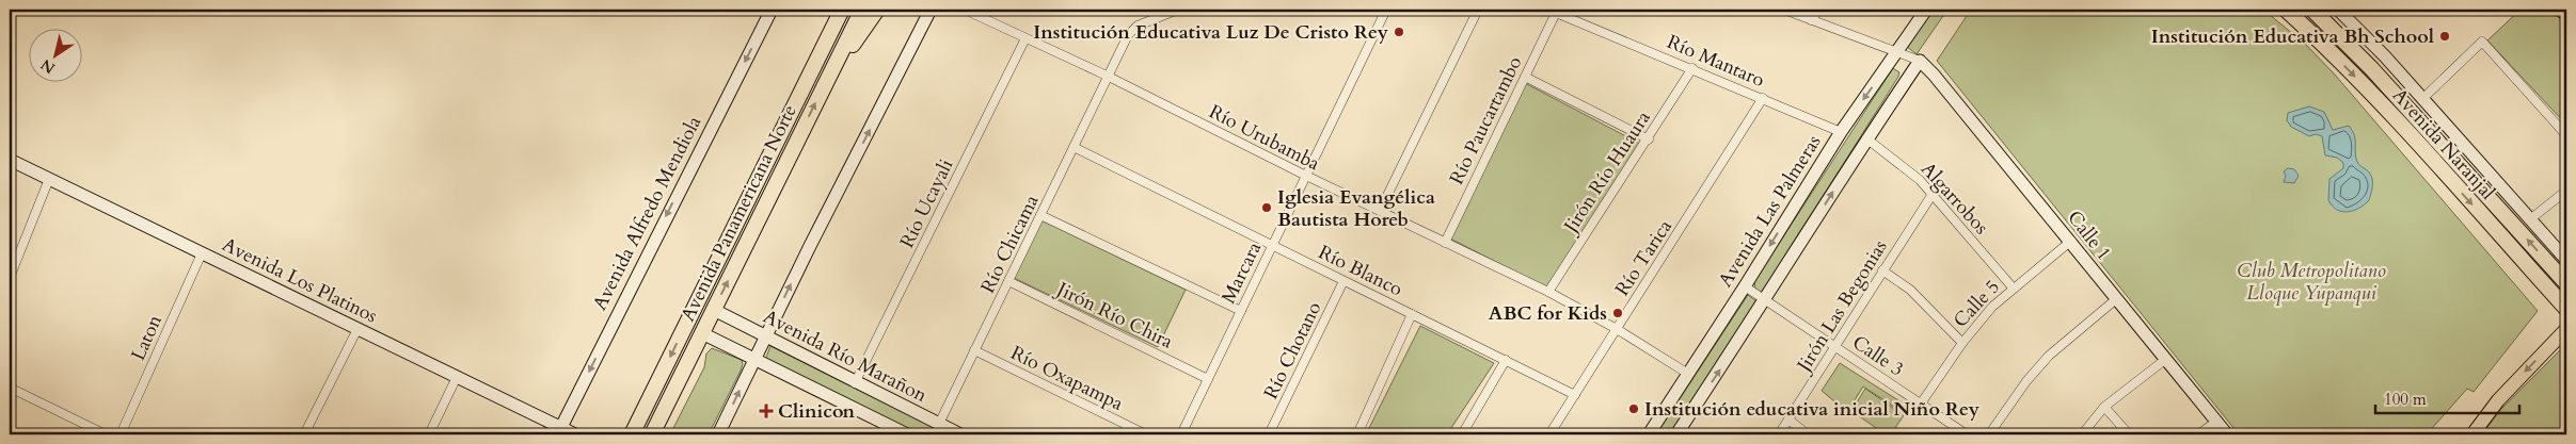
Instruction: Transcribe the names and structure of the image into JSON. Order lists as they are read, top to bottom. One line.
{"streets":{"highway":["Avenida Naranjal","Avenida Panamericana Norte"],"main road":["Avenida Las Palmeras","Avenida Alfredo Mendiola","Calle 1","Avenida Los Platinos","Avenida Río Marañon"],"street":["Río Mantaro","Río Paucartambo","Río Urubamba","Jirón Río Huaura","Algarrobos","Río Ucayali","Río Chicama","Río Tarica","Río Blanco","Marcara","Calle 5","Jirón Las Begonias","Jirón Río Chira","Laton","Río Chotano","Calle 3","Río Oxapampa"]},"crossings":[["Río Mantaro","Río Paucartambo"],["Río Mantaro","Jirón Río Huaura"],["Río Mantaro","Avenida Las Palmeras"],["Río Mantaro","Río Tarica"],["Río Paucartambo","Río Urubamba"],["Río Urubamba","Jirón Río Huaura"],["Río Urubamba","Río Ucayali"],["Río Urubamba","Avenida Las Palmeras"],["Río Urubamba","Río Chicama"],["Río Urubamba","Río Tarica"],["Río Urubamba","Marcara"],["Algarrobos","Calle 5"],["Algarrobos","Jirón Las Begonias"],["Río Ucayali","Avenida Río Marañon"],["Avenida Las Palmeras","Calle 3"],["Avenida Alfredo Mendiola","Avenida Los Platinos"],["Avenida Panamericana Norte","Avenida Río Marañon"],["Calle 1","Calle 5"],["Río Chicama","Río Blanco"],["Río Chicama","Jirón Río Chira"],["Río Chicama","Avenida Río Marañon"],["Río Chicama","Río Oxapampa"],["Río Tarica","Río Blanco"],["Río Blanco","Marcara"],["Río Blanco","Río Chotano"],["Marcara","Jirón Río Chira"],["Avenida Los Platinos","Laton"],["Calle 5","Calle 3"],["Jirón Las Begonias","Calle 3"]],"one_way":["Avenida Alfredo Mendiola"],"parks":["Club Metropolitano Lloque Yupanqui"],"places":{"other":["Institución Educativa Luz De Cristo Rey","Institución Educativa Bh School","Iglesia Evangélica Bautista Horeb","ABC for Kids","Institución educativa inicial Niño Rey"],"health":["Clinicon"]},"scale_bar":"100 m","north":"bottom left"}
